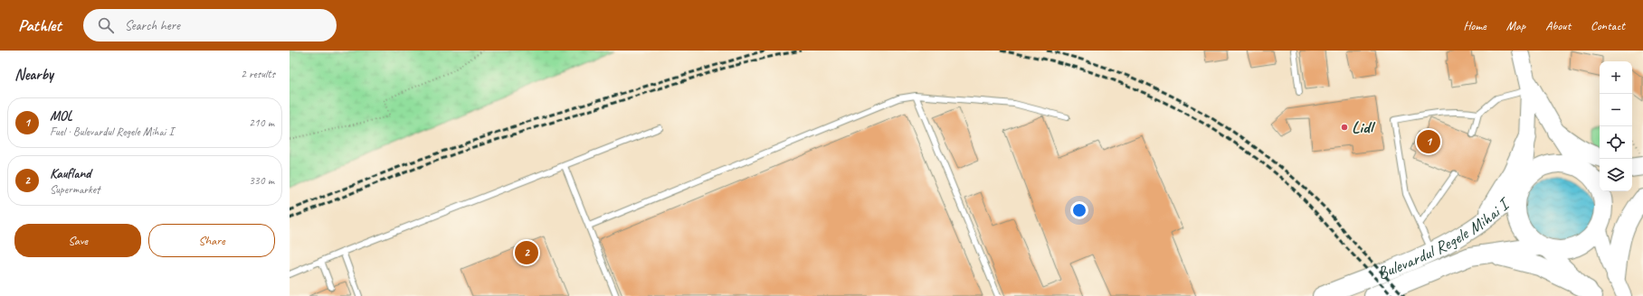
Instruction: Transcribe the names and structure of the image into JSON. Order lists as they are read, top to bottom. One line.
{"streets":{"main road":["Bulevardul Regele Mihai I"]},"places":["Lidl"],"page":{"header":"Pathlet","search":"Search here","nav":["Home","Map","About","Contact"],"heading":["Nearby","2 results"],"map_buttons":["+","−"],"list":[{"mark":"1","name":"MOL","note":"Fuel · Bulevardul Regele Mihai I","value":"210 m"},{"mark":"2","name":"Kaufland","note":"Supermarket","value":"330 m"}],"pins":["1","2"],"buttons":["Save","Share"]}}
